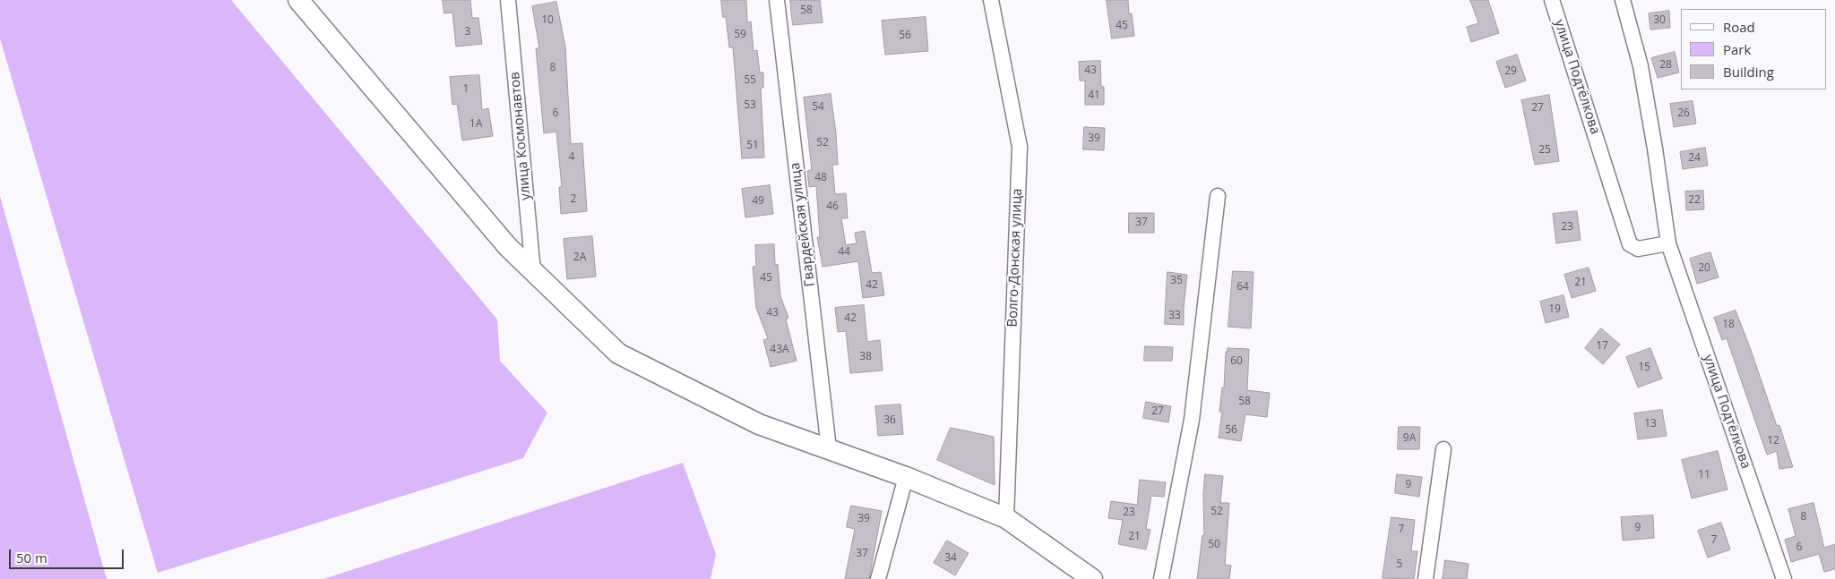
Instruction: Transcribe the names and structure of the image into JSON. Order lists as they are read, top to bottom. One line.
{"streets":{"street":["улица Подтёлкова","улица Космонавтов","Гвардейская улица","Волго-Донская улица"]},"house_numbers":["58","10","30","45","3","59","56","28","8","43","29","55","1","41","53","54","27","6","26","1А","39","52","51","25","4","24","48","2","22","49","46","37","23","44","2А","20","45","35","21","42","64","19","43","33","42","18","17","43А","38","60","15","58","27","36","13","56","9А","12","11","9","52","23","8","39","9","7","21","7","50","6","37","34","5"],"legend":["Road","Park","Building"],"scale_bar":"50 m"}
